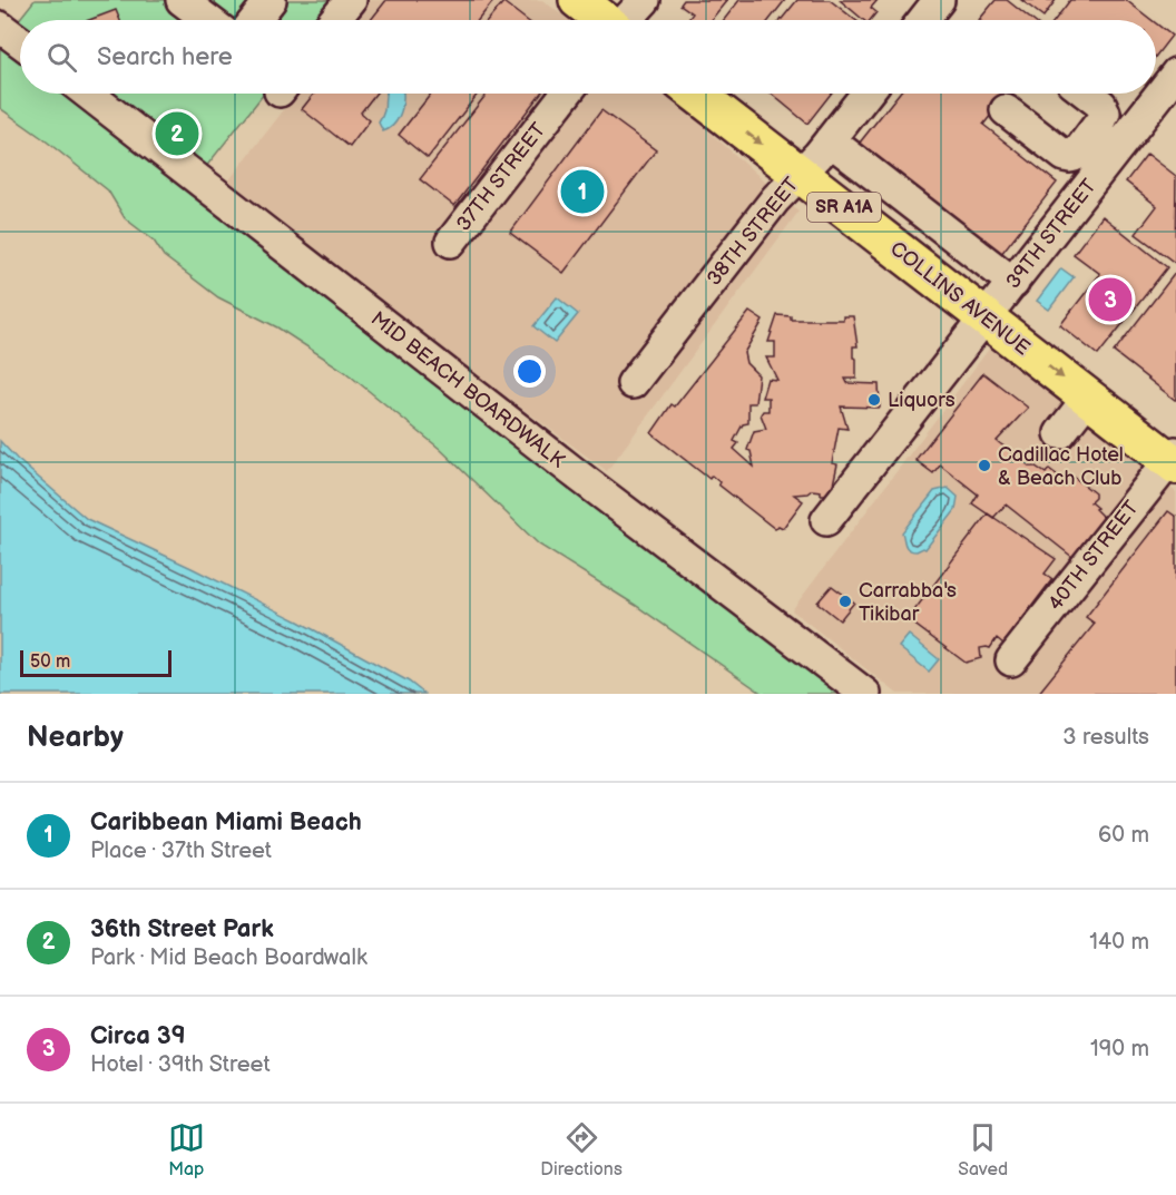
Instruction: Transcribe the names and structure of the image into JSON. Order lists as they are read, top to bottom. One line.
{"streets":{"main road":["SR A1A","COLLINS AVENUE"],"street":["37TH STREET","38TH STREET","39TH STREET","MID BEACH BOARDWALK","40TH STREET"]},"crossings":[["38TH STREET","COLLINS AVENUE"],["39TH STREET","COLLINS AVENUE"],["COLLINS AVENUE","40TH STREET"]],"one_way":["COLLINS AVENUE"],"places":["Liquors","Cadillac Hotel & Beach Club","Carrabba's Tikibar"],"scale_bar":"50 m","page":{"search":"Search here","pins":["2","1","3"],"scale":"50 m","heading":["Nearby","3 results"],"list":[{"mark":"1","name":"Caribbean Miami Beach","note":"Place · 37th Street","value":"60 m"},{"mark":"2","name":"36th Street Park","note":"Park · Mid Beach Boardwalk","value":"140 m"},{"mark":"3","name":"Circa 39","note":"Hotel · 39th Street","value":"190 m"}],"nav":["Map","Directions","Saved"]}}
